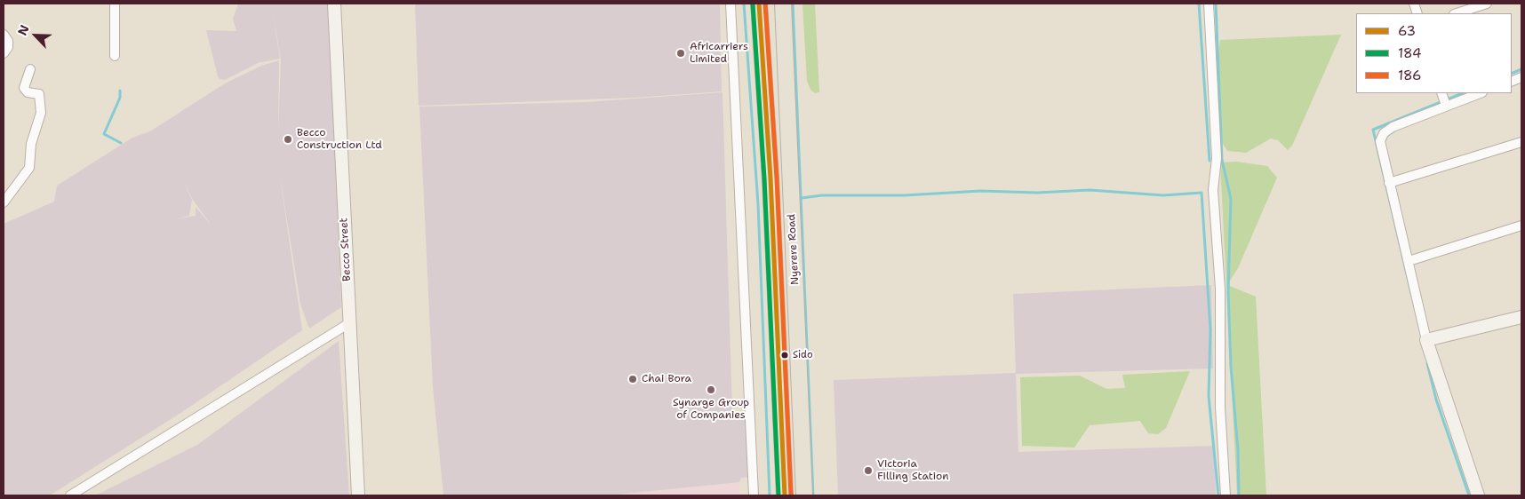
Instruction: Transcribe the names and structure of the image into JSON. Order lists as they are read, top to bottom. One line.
{"streets":{"highway":["Nyerere Road"],"street":["Becco Street"]},"places":["Africarriers Limited","Becco Construction Ltd","Sido","Chai Bora","Synarge Group of Companies","Victoria Filling Station"],"lines":["transit line 63","transit line 184","transit line 186"],"legend":["63","184","186"],"north":"top left"}
